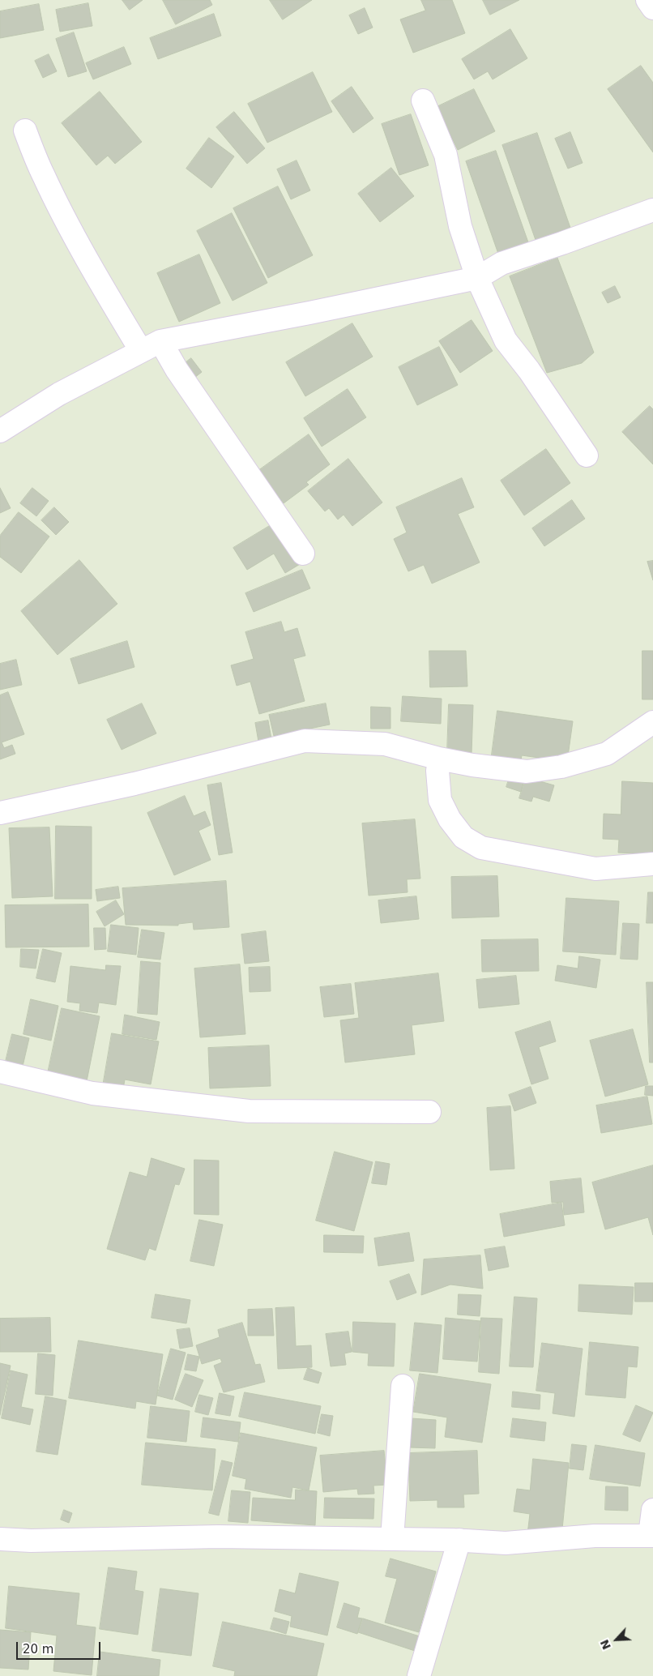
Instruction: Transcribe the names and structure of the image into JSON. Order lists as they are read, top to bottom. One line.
{"scale_bar":"20 m","north":"bottom left"}
